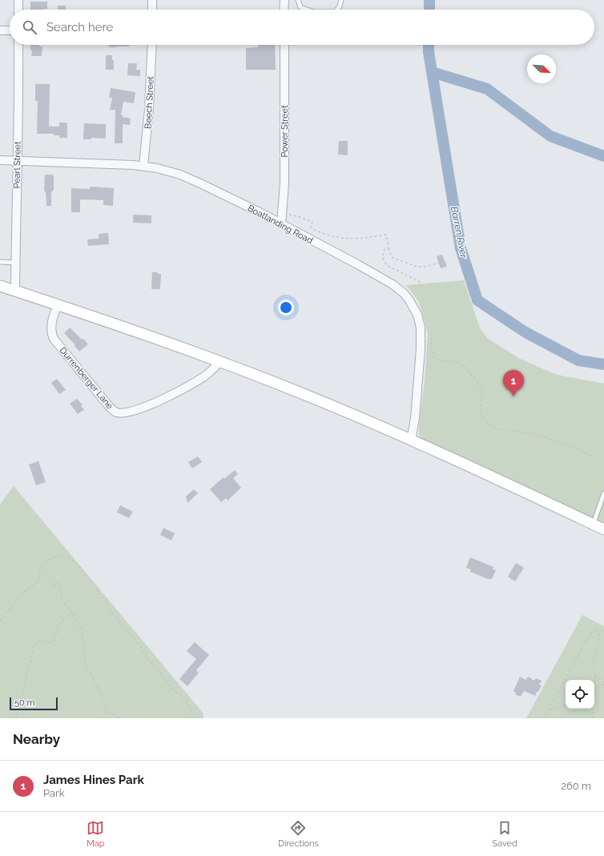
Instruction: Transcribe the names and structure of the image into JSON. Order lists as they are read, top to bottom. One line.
{"streets":{"street":["Beech Street","Power Street","Pearl Street","Boatlanding Road","Durrenberger Lane"]},"crossings":[["Beech Street","Boatlanding Road"],["Power Street","Boatlanding Road"],["Pearl Street","Boatlanding Road"]],"water":["Barren River"],"scale_bar":"50 m","north":"bottom right","page":{"search":"Search here","pins":"1","scale":"50 m","heading":"Nearby","list":[{"mark":"1","name":"James Hines Park","note":"Park","value":"260 m"}],"nav":["Map","Directions","Saved"]}}
